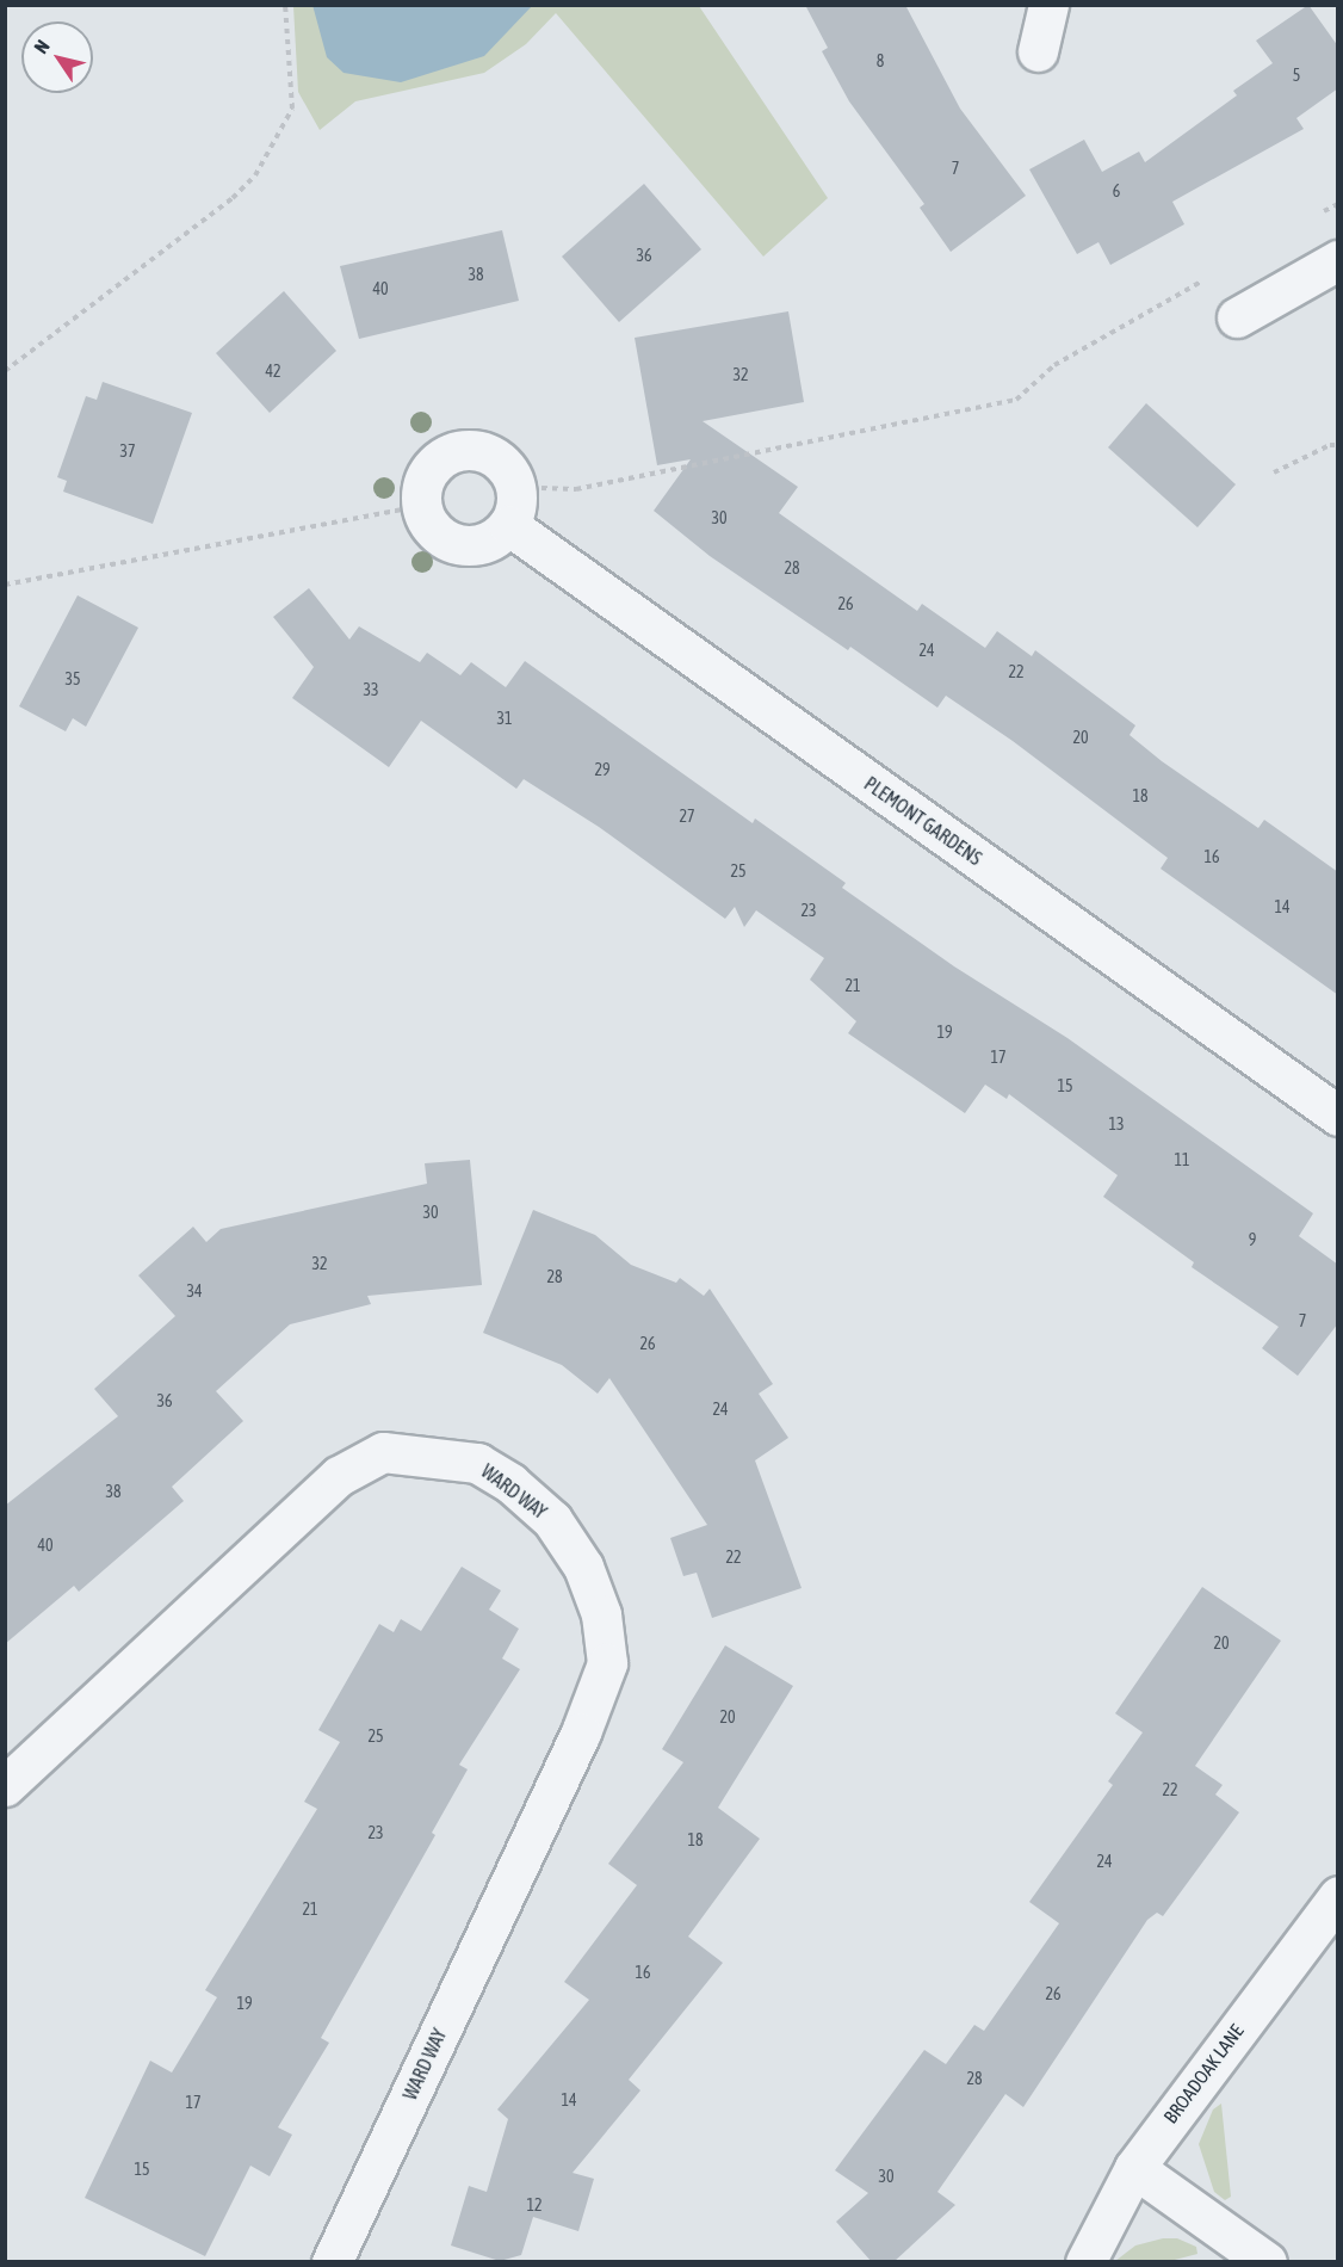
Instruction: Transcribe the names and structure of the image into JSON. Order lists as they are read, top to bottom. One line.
{"streets":{"street":["PLEMONT GARDENS","WARD WAY","BROADOAK LANE"]},"house_numbers":["8","5","7","6","36","38","40","42","32","37","30","28","26","24","22","35","33","31","20","29","18","27","16","25","14","23","21","19","17","15","13","11","30","9","32","28","34","7","26","36","24","38","40","22","20","20","25","22","23","18","24","21","16","26","19","28","14","17","15","30","12"],"north":"top left"}
